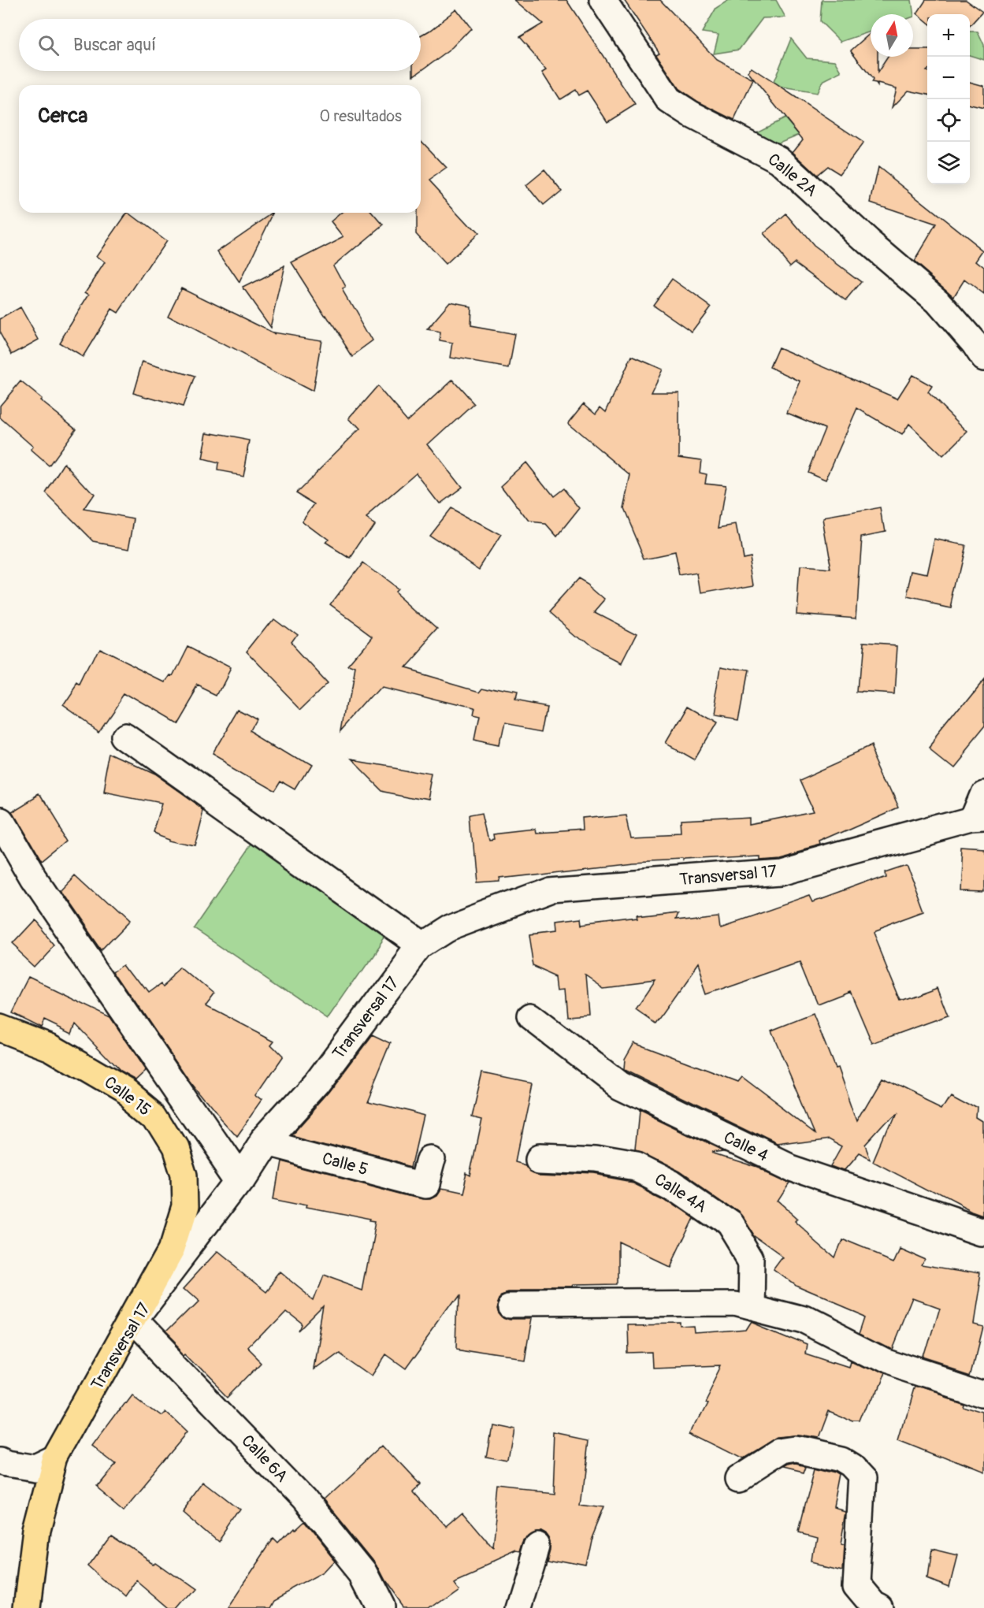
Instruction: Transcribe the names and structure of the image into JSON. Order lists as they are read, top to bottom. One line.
{"streets":{"main road":["Transversal 17","Calle 15"],"street":["Calle 2A","Calle 4","Calle 5","Calle 4A","Calle 6A"]},"crossings":[["Transversal 17","Calle 15"],["Transversal 17","Calle 5"],["Transversal 17","Calle 6A"],["Calle 15","Calle 6A"]],"north":"top","page":{"map_buttons":["+","−"],"search":"Buscar aquí","heading":["Cerca","0 resultados"]}}
